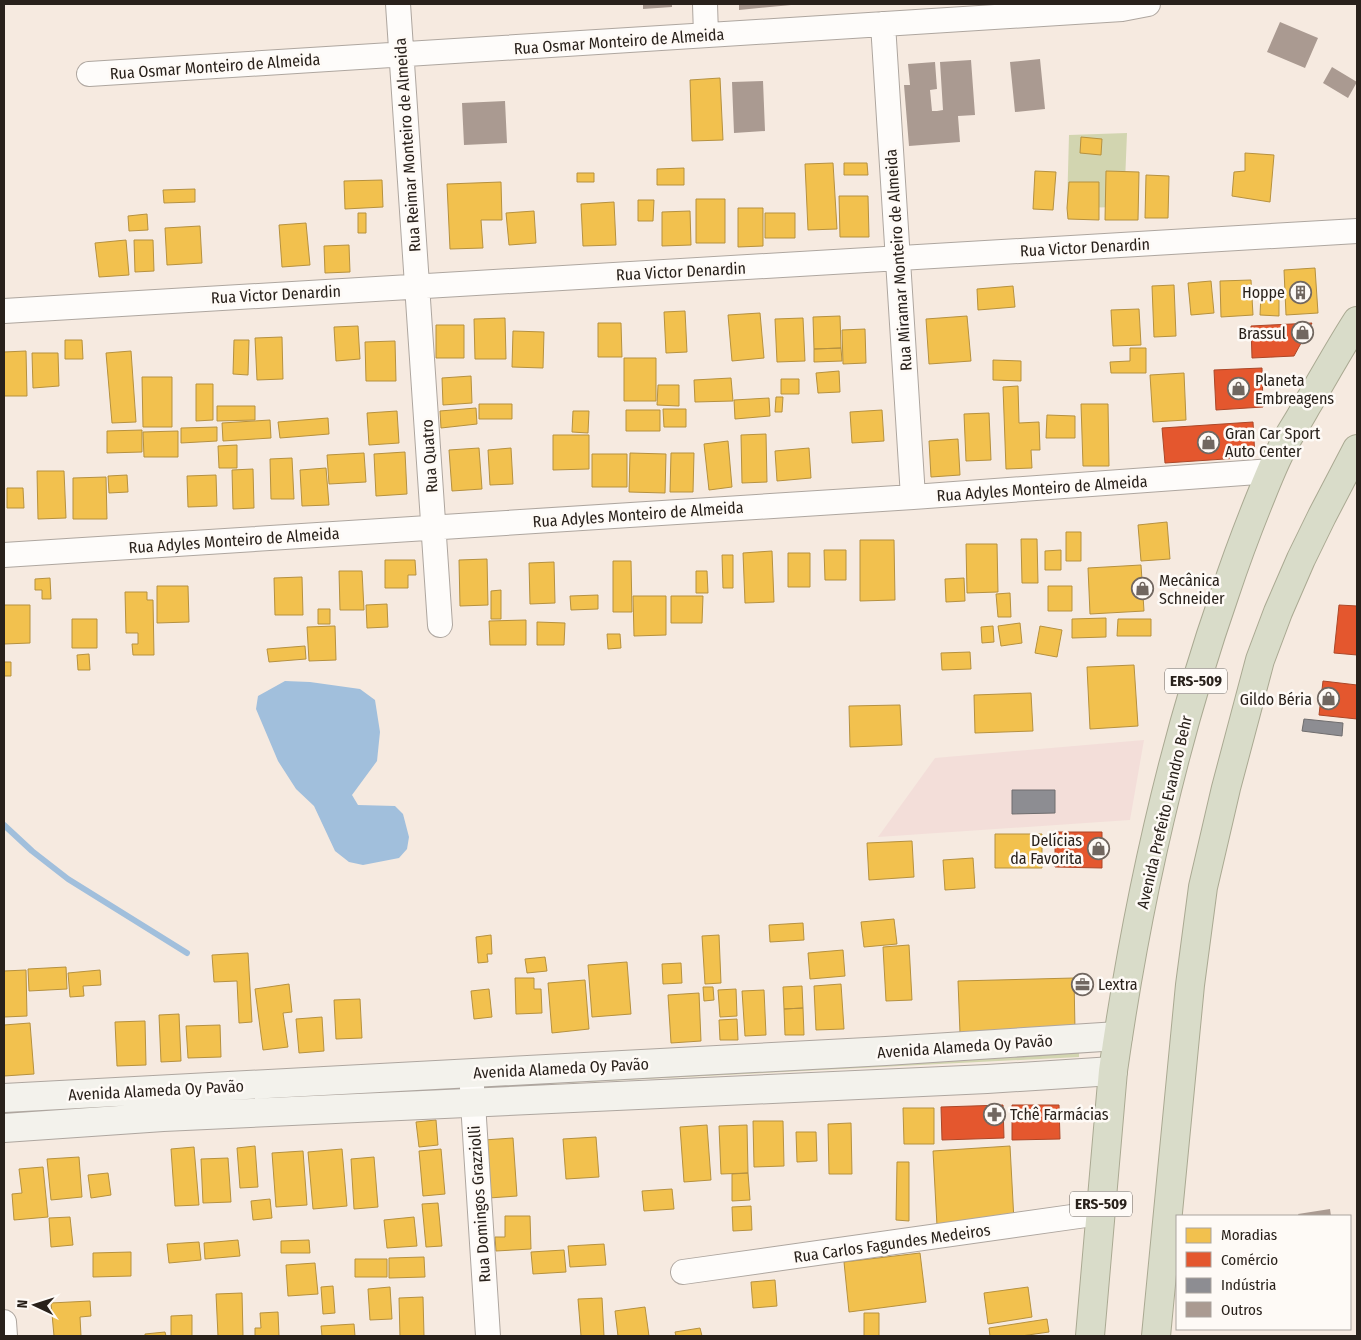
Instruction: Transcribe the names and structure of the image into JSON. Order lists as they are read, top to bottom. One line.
{"streets":{"highway":["ERS-509","Avenida Prefeito Evandro Behr"],"street":["Rua Osmar Monteiro de Almeida","Rua Reimar Monteiro de Almeida","Rua Victor Denardin","Rua Miramar Monteiro de Almeida","Rua Quatro","Rua Adyles Monteiro de Almeida","Avenida Alameda Oy Pavão","Rua Domingos Grazziolli","Rua Carlos Fagundes Medeiros"]},"crossings":[["Rua Osmar Monteiro de Almeida","Rua Reimar Monteiro de Almeida"],["Rua Osmar Monteiro de Almeida","Rua Miramar Monteiro de Almeida"],["Rua Reimar Monteiro de Almeida","Rua Victor Denardin"],["Rua Reimar Monteiro de Almeida","Rua Quatro"],["Rua Victor Denardin","Rua Miramar Monteiro de Almeida"],["Rua Victor Denardin","Rua Quatro"],["Rua Miramar Monteiro de Almeida","Rua Adyles Monteiro de Almeida"],["Rua Quatro","Rua Adyles Monteiro de Almeida"],["Rua Adyles Monteiro de Almeida","Avenida Prefeito Evandro Behr"],["Avenida Prefeito Evandro Behr","Avenida Alameda Oy Pavão"],["Avenida Prefeito Evandro Behr","Rua Carlos Fagundes Medeiros"],["Avenida Alameda Oy Pavão","Rua Domingos Grazziolli"]],"places":{"building":["Hoppe"],"shop":["Brassul","Planeta Embreagens","Gran Car Sport Auto Center","Mecânica Schneider","Gildo Béria","Delícias da Favorita"],"office":["Lextra"],"pharmacy":["Tchê Farmácias"]},"legend":["Moradias","Comércio","Indústria","Outros"],"north":"left"}
